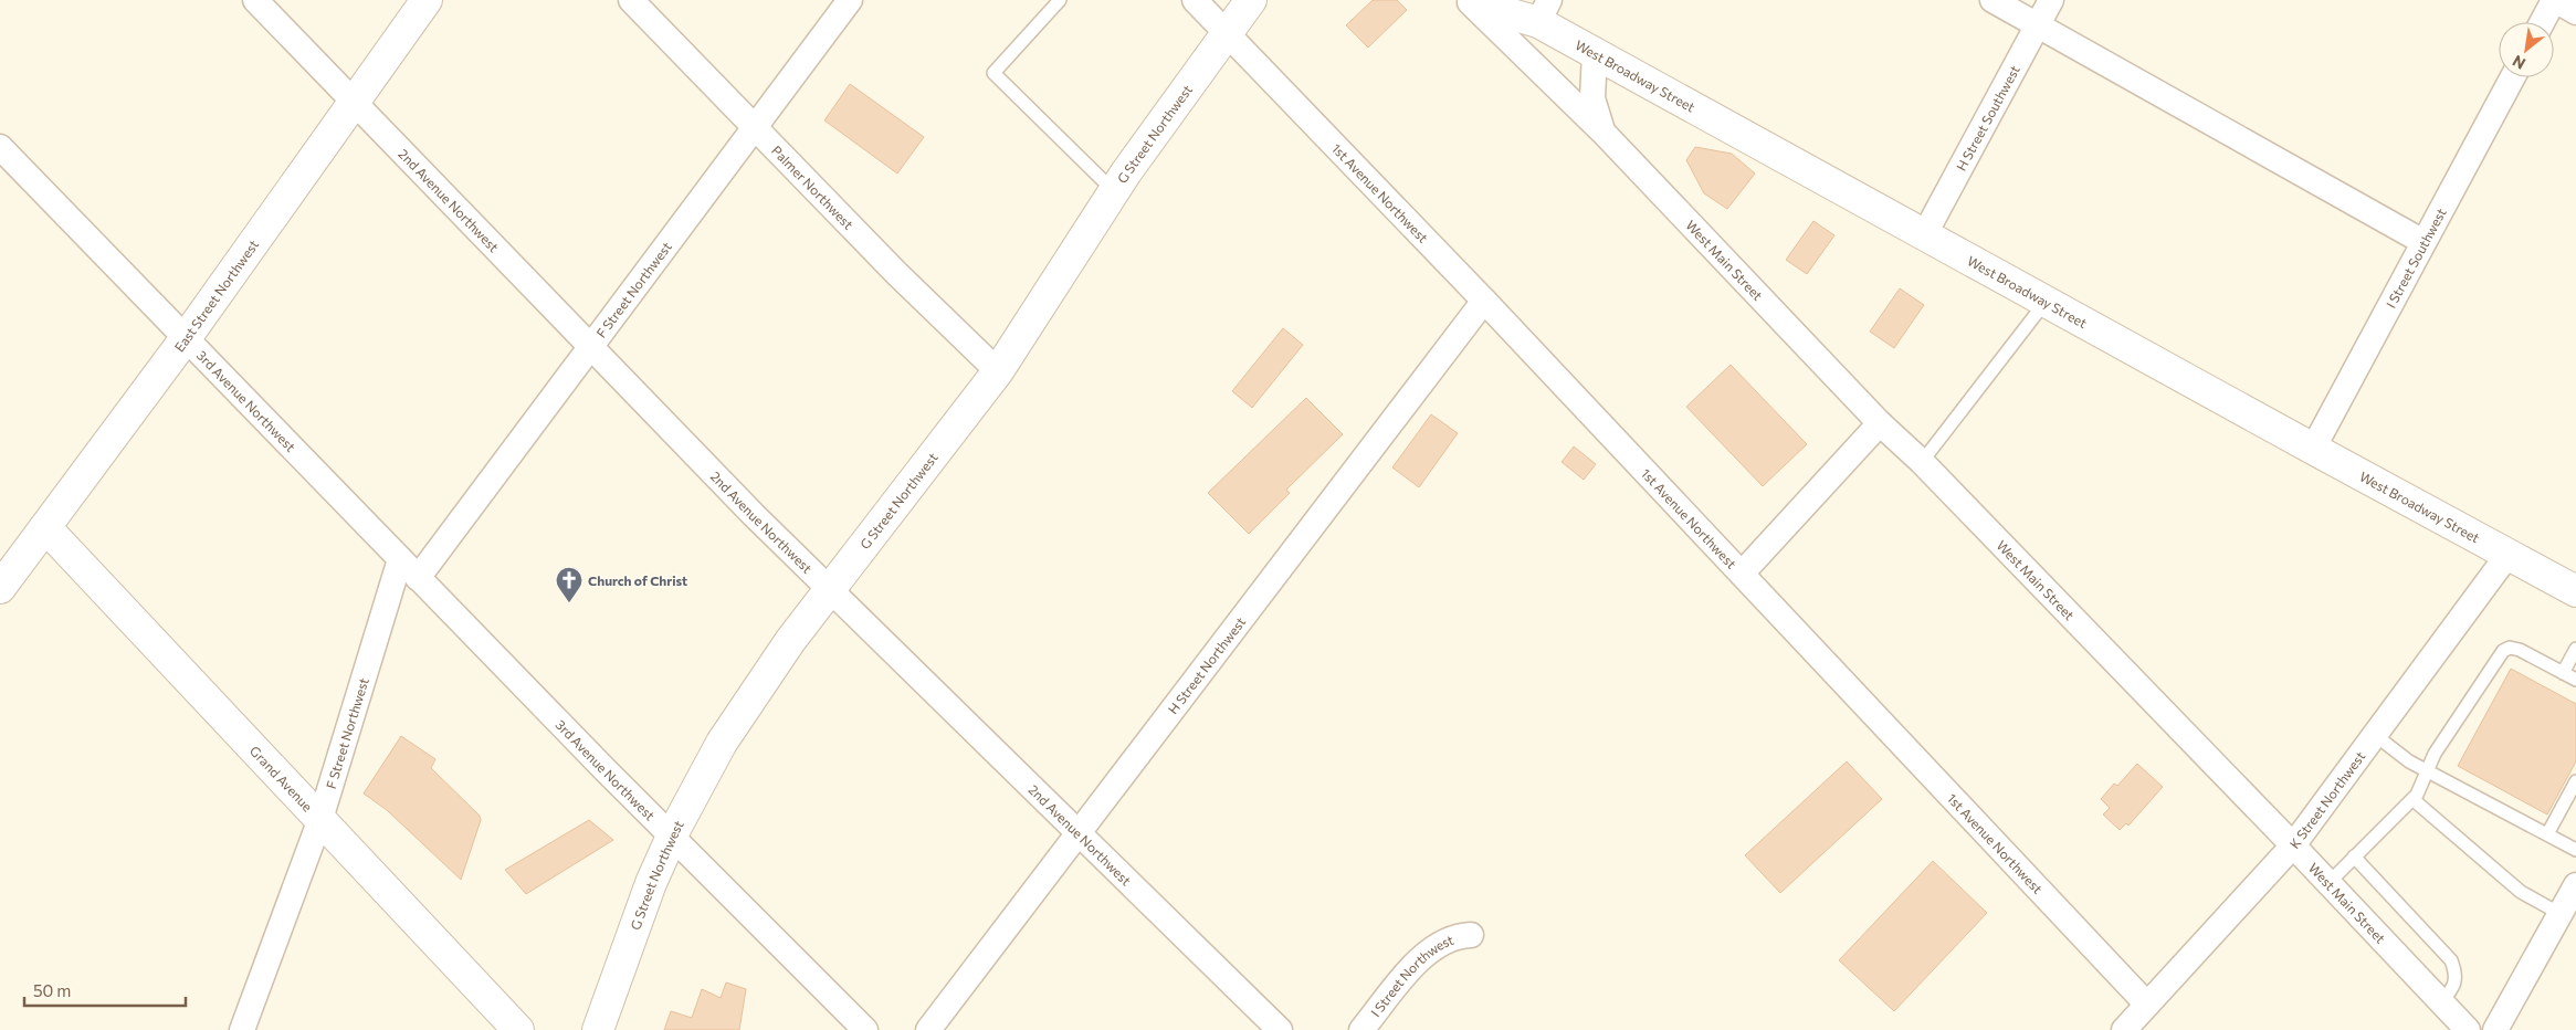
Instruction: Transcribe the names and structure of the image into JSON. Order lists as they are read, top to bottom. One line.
{"streets":{"street":["West Broadway Street","H Street Southwest","G Street Northwest","Palmer Northwest","1st Avenue Northwest","2nd Avenue Northwest","I Street Southwest","West Main Street","F Street Northwest","East Street Northwest","3rd Avenue Northwest","H Street Northwest","Grand Avenue","K Street Northwest","I Street Northwest"]},"crossings":[["West Broadway Street","H Street Southwest"],["West Broadway Street","I Street Southwest"],["West Broadway Street","West Main Street"],["West Broadway Street","K Street Northwest"],["G Street Northwest","Palmer Northwest"],["G Street Northwest","1st Avenue Northwest"],["G Street Northwest","2nd Avenue Northwest"],["G Street Northwest","3rd Avenue Northwest"],["Palmer Northwest","F Street Northwest"],["1st Avenue Northwest","H Street Northwest"],["1st Avenue Northwest","K Street Northwest"],["2nd Avenue Northwest","F Street Northwest"],["2nd Avenue Northwest","East Street Northwest"],["2nd Avenue Northwest","H Street Northwest"],["West Main Street","K Street Northwest"],["F Street Northwest","3rd Avenue Northwest"],["F Street Northwest","Grand Avenue"],["East Street Northwest","3rd Avenue Northwest"],["East Street Northwest","Grand Avenue"]],"places":{"church":["Church of Christ"]},"scale_bar":"50 m","north":"bottom left"}
